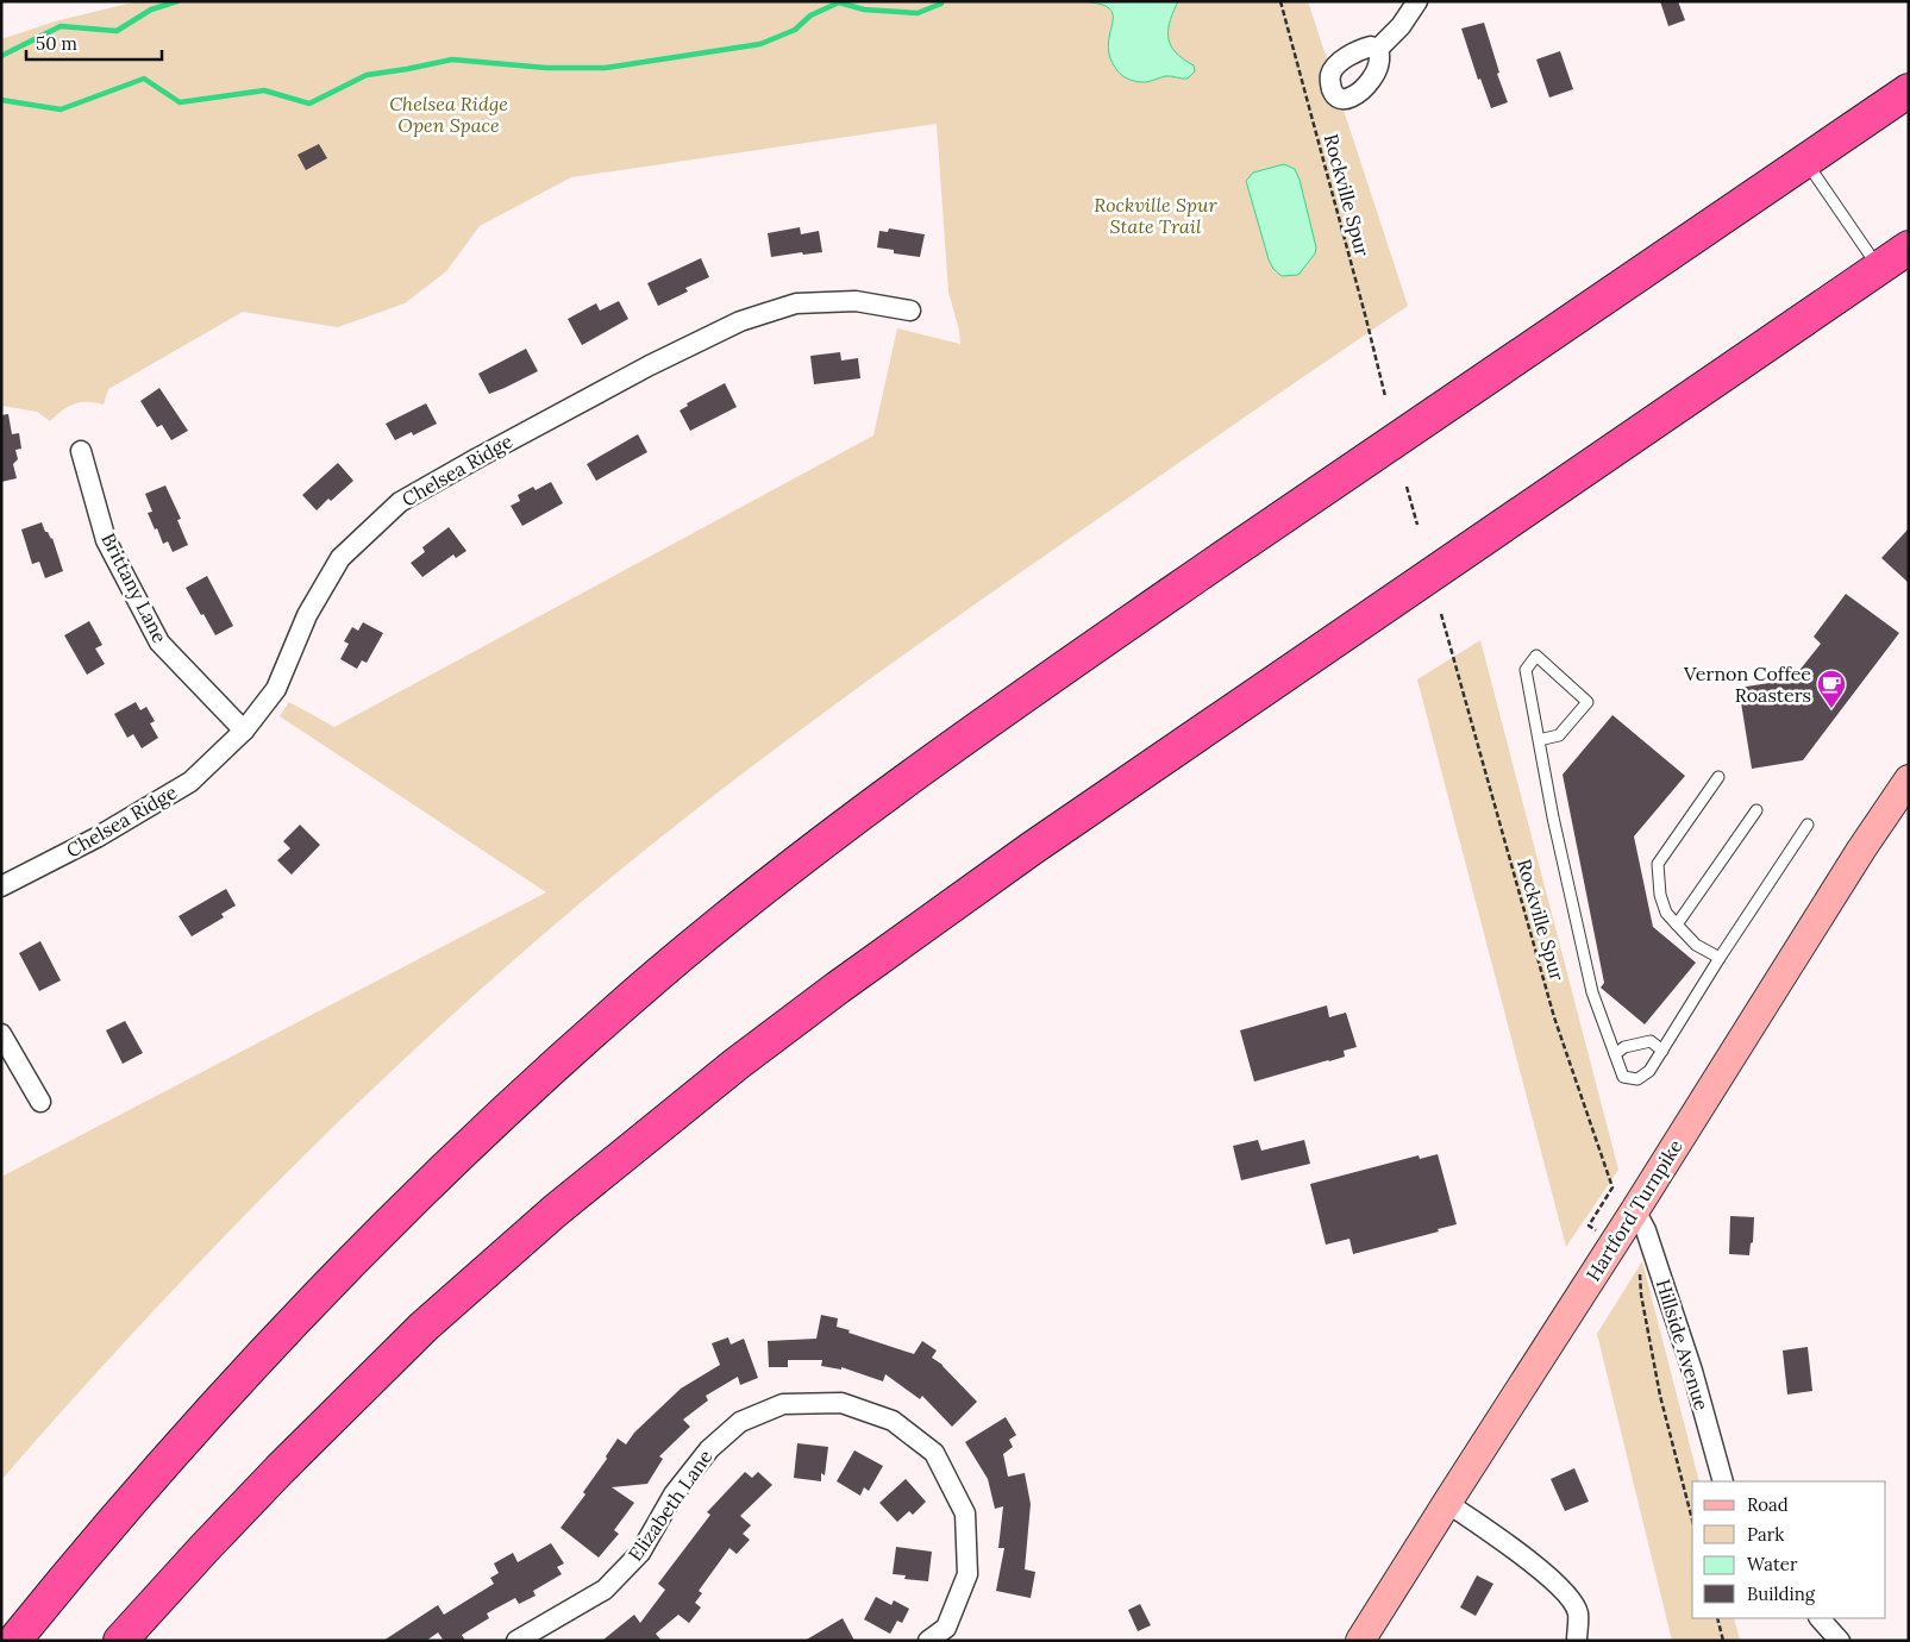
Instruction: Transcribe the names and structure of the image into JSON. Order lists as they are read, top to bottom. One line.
{"streets":{"main road":["Hartford Turnpike"],"street":["Chelsea Ridge","Brittany Lane","Hillside Avenue","Elizabeth Lane"],"path":["Rockville Spur"]},"crossings":[["Chelsea Ridge","Brittany Lane"],["Hartford Turnpike","Hillside Avenue"]],"parks":["Chelsea Ridge Open Space","Rockville Spur State Trail"],"places":{"cafe":["Vernon Coffee Roasters"]},"legend":["Road","Park","Water","Building"],"scale_bar":"50 m"}
